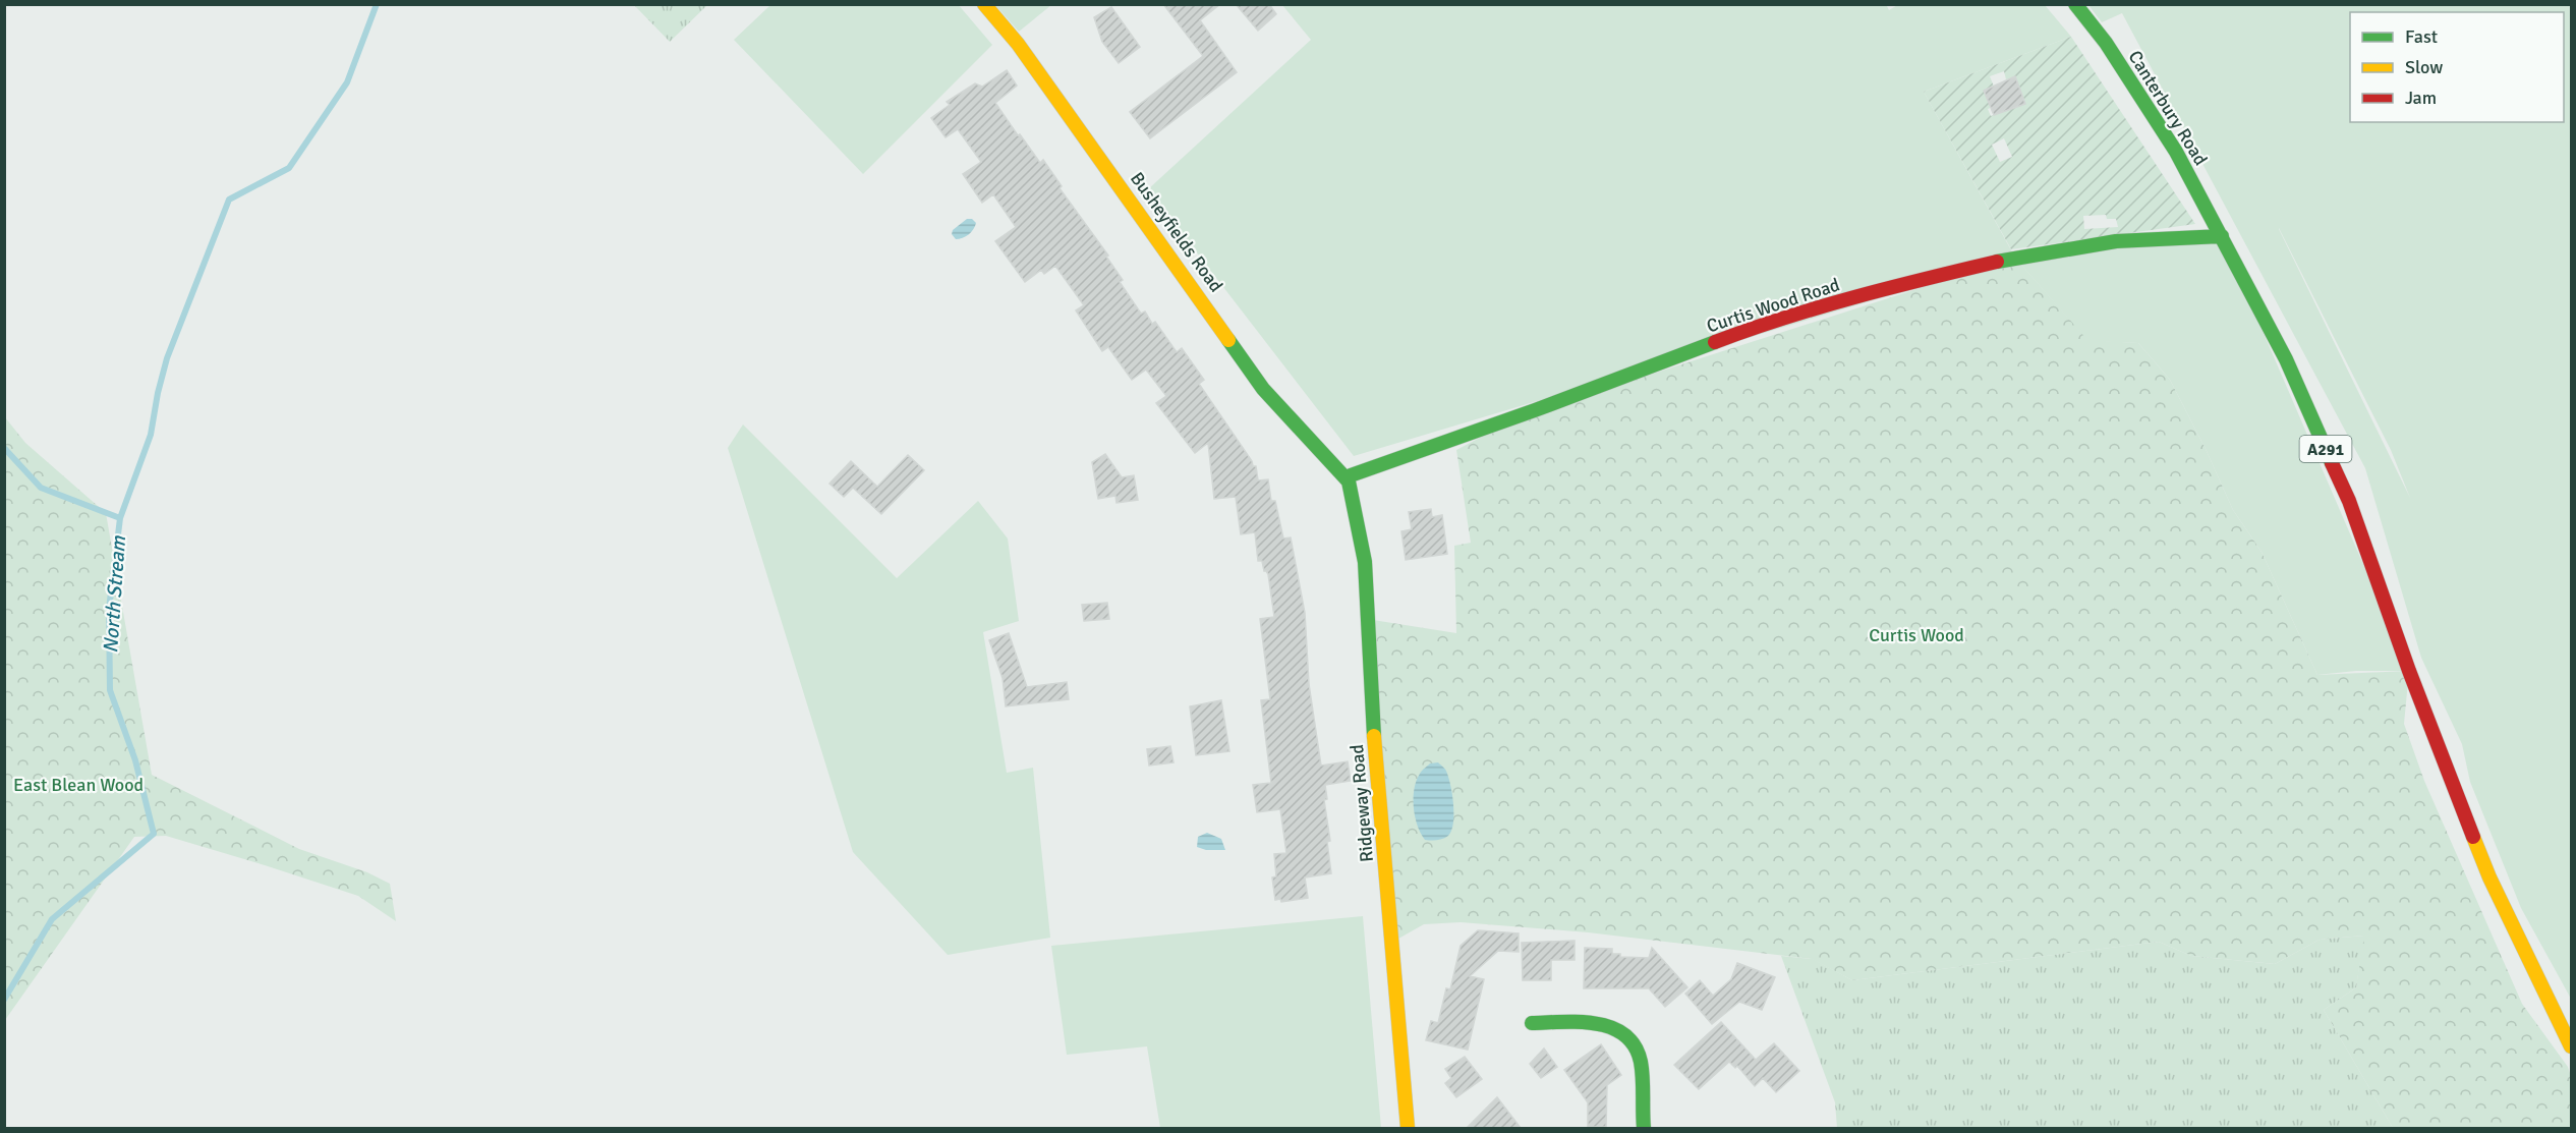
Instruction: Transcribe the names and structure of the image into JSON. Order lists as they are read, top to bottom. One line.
{"streets":{"street":["Canterbury Road","Busheyfields Road","Curtis Wood Road","A291","Ridgeway Road"]},"crossings":[["Canterbury Road","Curtis Wood Road"],["Canterbury Road","A291"],["Busheyfields Road","Curtis Wood Road"],["Busheyfields Road","Ridgeway Road"],["Curtis Wood Road","A291"],["Curtis Wood Road","Ridgeway Road"]],"water":["North Stream"],"parks":["Curtis Wood","East Blean Wood"],"legend":["Fast","Slow","Jam"]}
